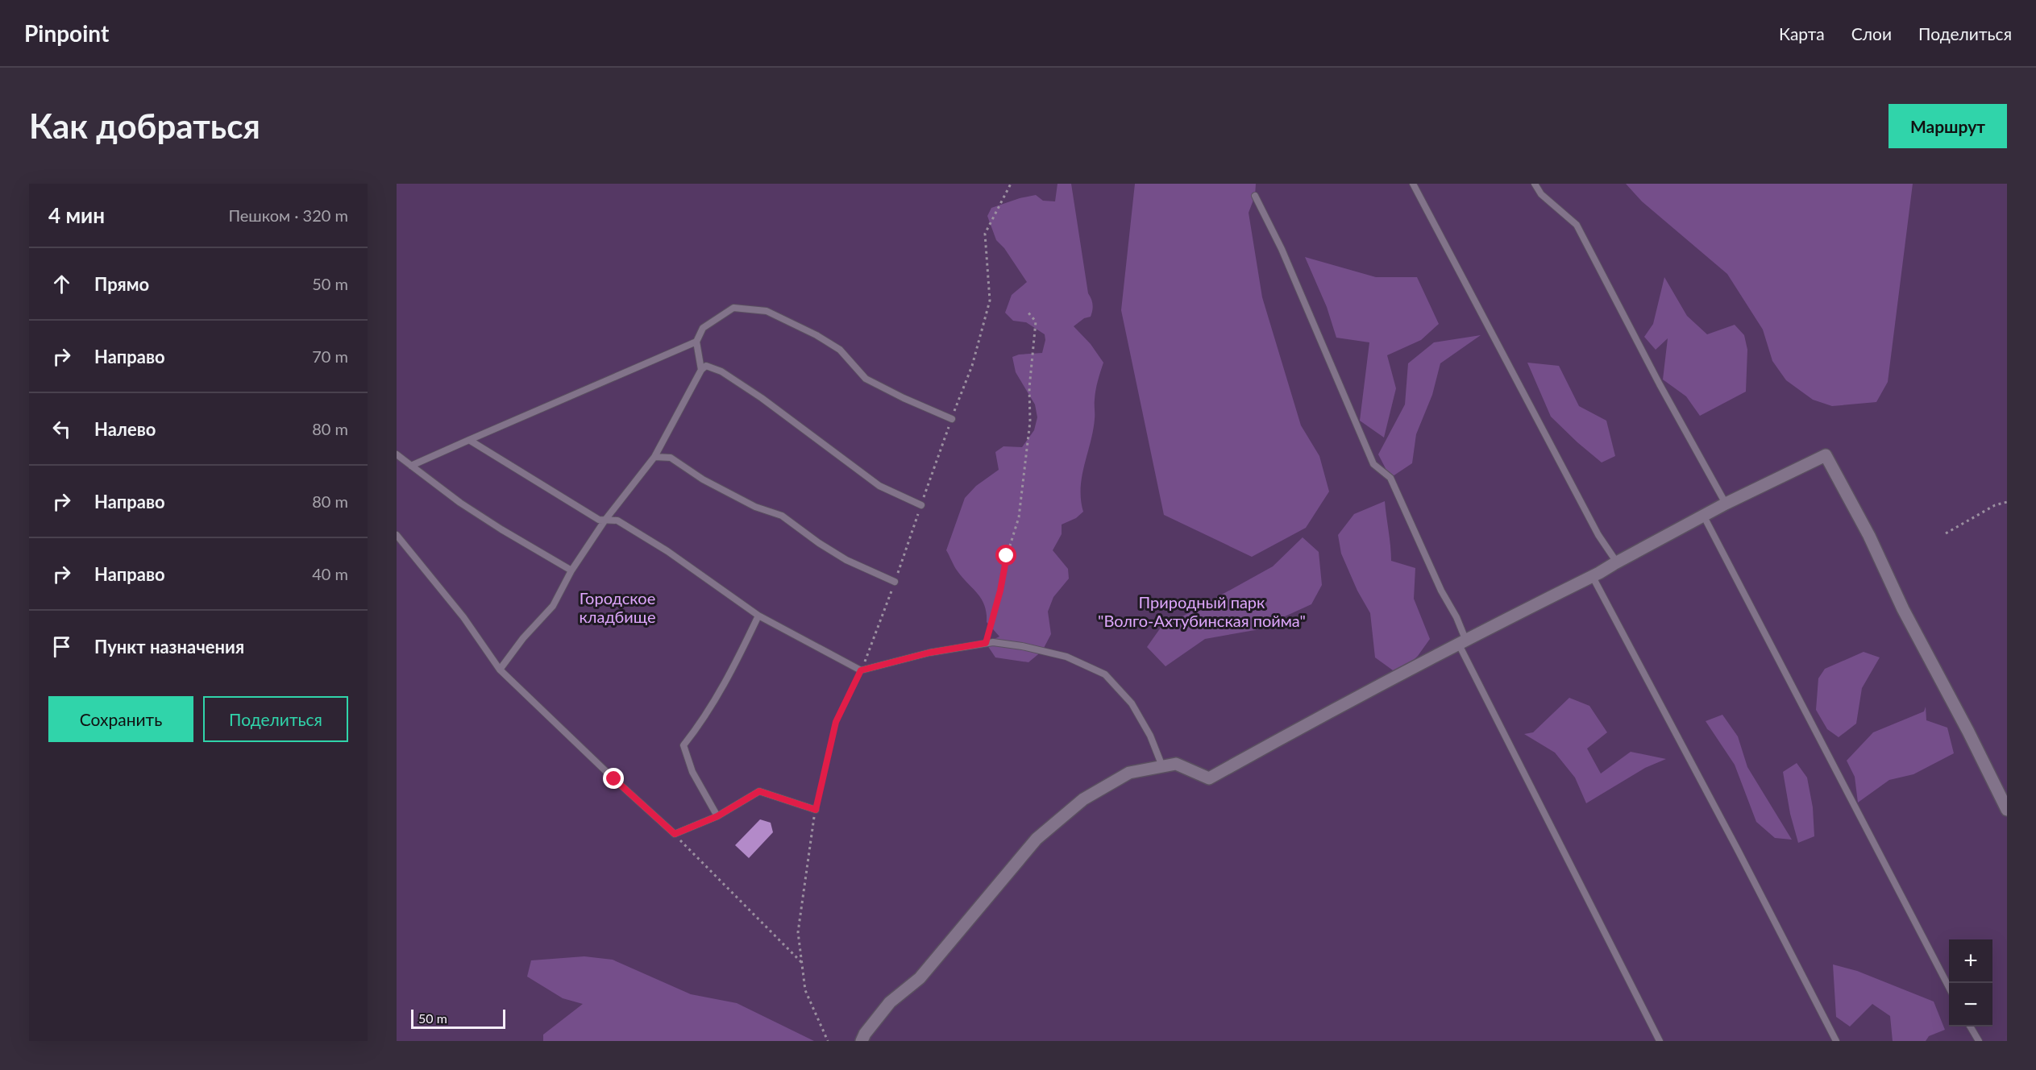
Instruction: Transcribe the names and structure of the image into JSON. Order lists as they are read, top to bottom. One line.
{"parks":["Городское кладбище","Природный парк \"Волго-Ахтубинская пойма\""],"scale_bar":"50 m","page":{"header":"Pinpoint","nav":["Карта","Слои","Поделиться"],"buttons":["Маршрут",["Сохранить","Поделиться"]],"title":"Как добраться","heading":["4 мин","Пешком · 320 m"],"list":[["Прямо","50 m"],["Направо","70 m"],["Налево","80 m"],["Направо","80 m"],["Направо","40 m"],"Пункт назначения"],"map_buttons":["+","−"],"scale":"50 m"}}
